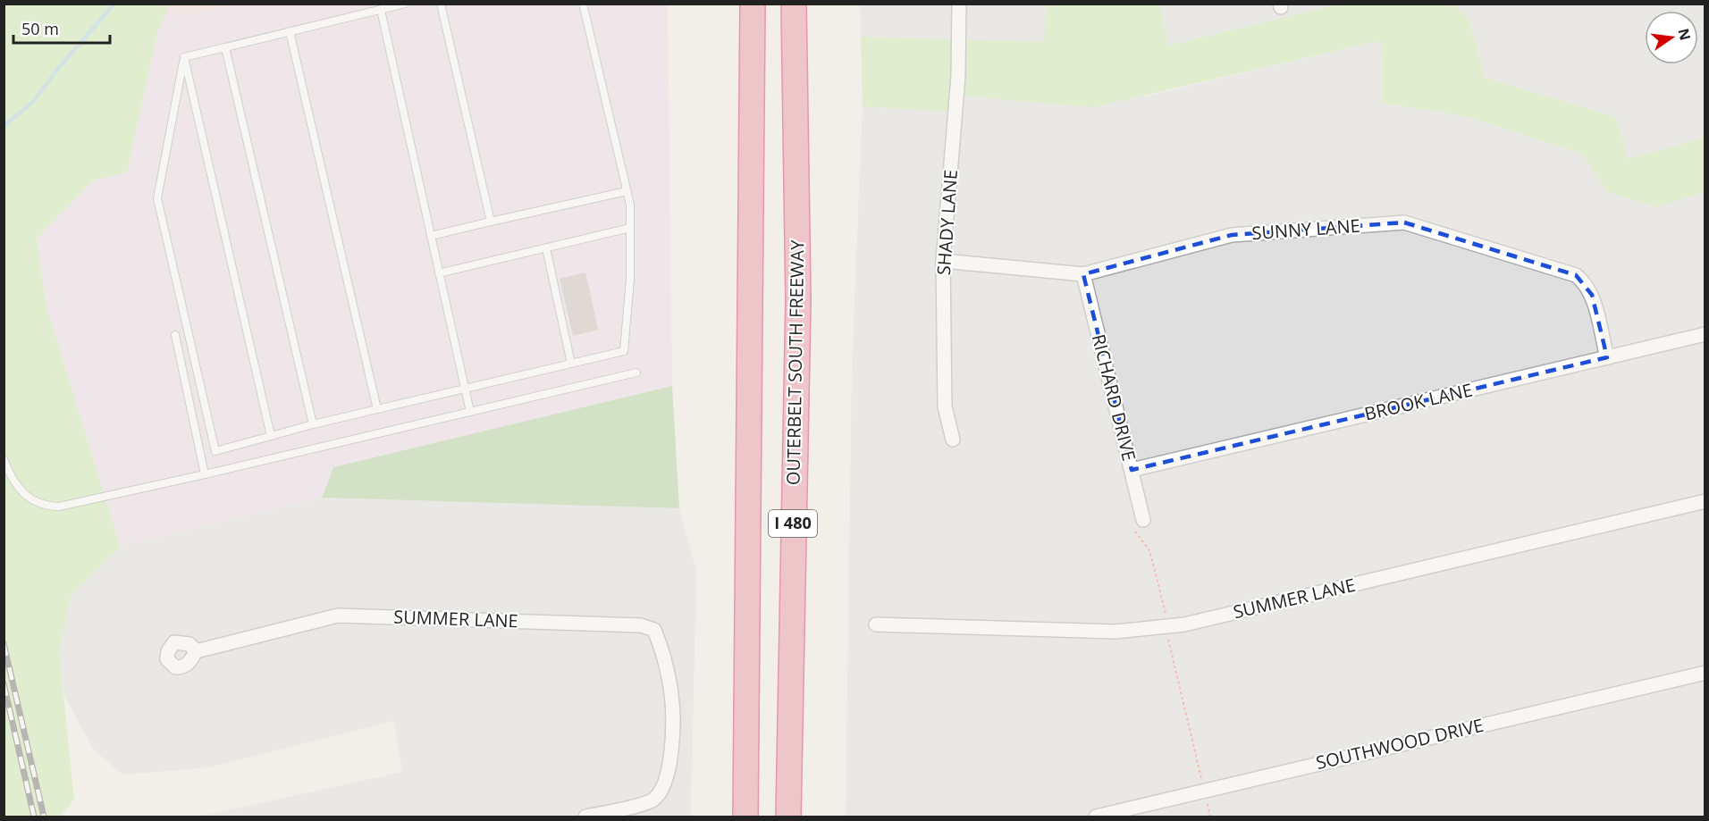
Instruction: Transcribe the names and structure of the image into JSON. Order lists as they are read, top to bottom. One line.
{"streets":{"highway":["OUTERBELT SOUTH FREEWAY","I 480"],"street":["SHADY LANE","SUNNY LANE","RICHARD DRIVE","BROOK LANE","SUMMER LANE","SOUTHWOOD DRIVE"]},"crossings":[["SHADY LANE","SUNNY LANE"],["SUNNY LANE","RICHARD DRIVE"],["SUNNY LANE","BROOK LANE"],["RICHARD DRIVE","BROOK LANE"]],"scale_bar":"50 m","north":"right"}
